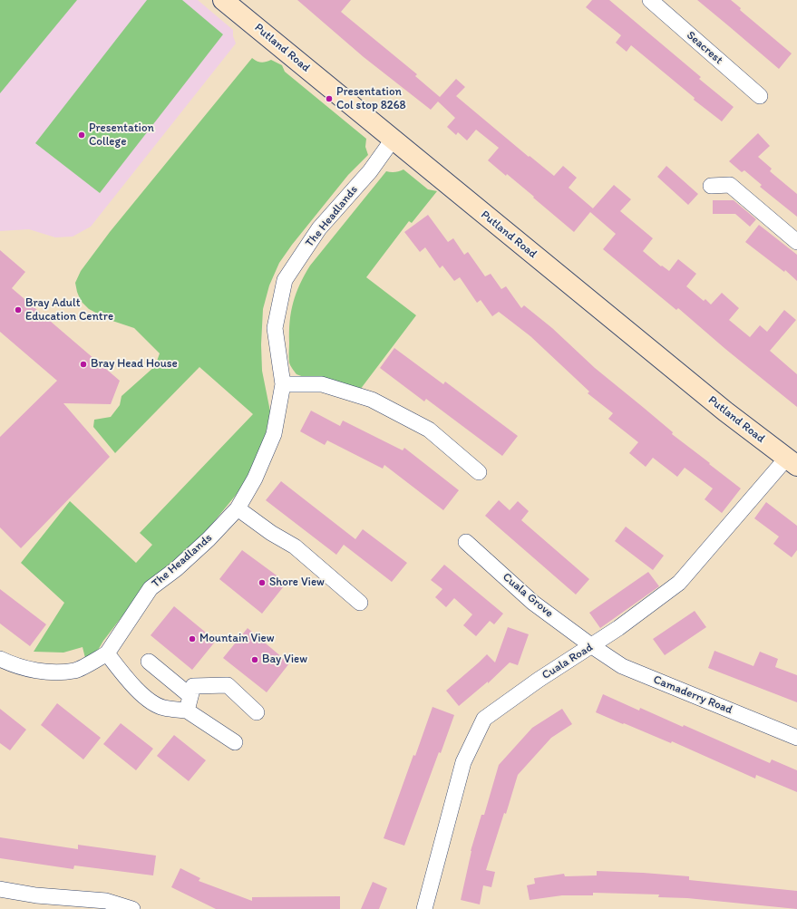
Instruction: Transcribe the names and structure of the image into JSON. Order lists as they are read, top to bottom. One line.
{"streets":{"main road":["Putland Road"],"street":["Seacrest","The Headlands","Cuala Grove","Cuala Road","Camaderry Road"]},"crossings":[["Putland Road","The Headlands"],["Putland Road","Cuala Road"],["Cuala Grove","Cuala Road"],["Cuala Grove","Camaderry Road"],["Cuala Road","Camaderry Road"]],"places":["Presentation Col stop 8268","Presentation College","Bray Adult Education Centre","Bray Head House","Shore View","Mountain View","Bay View"]}
